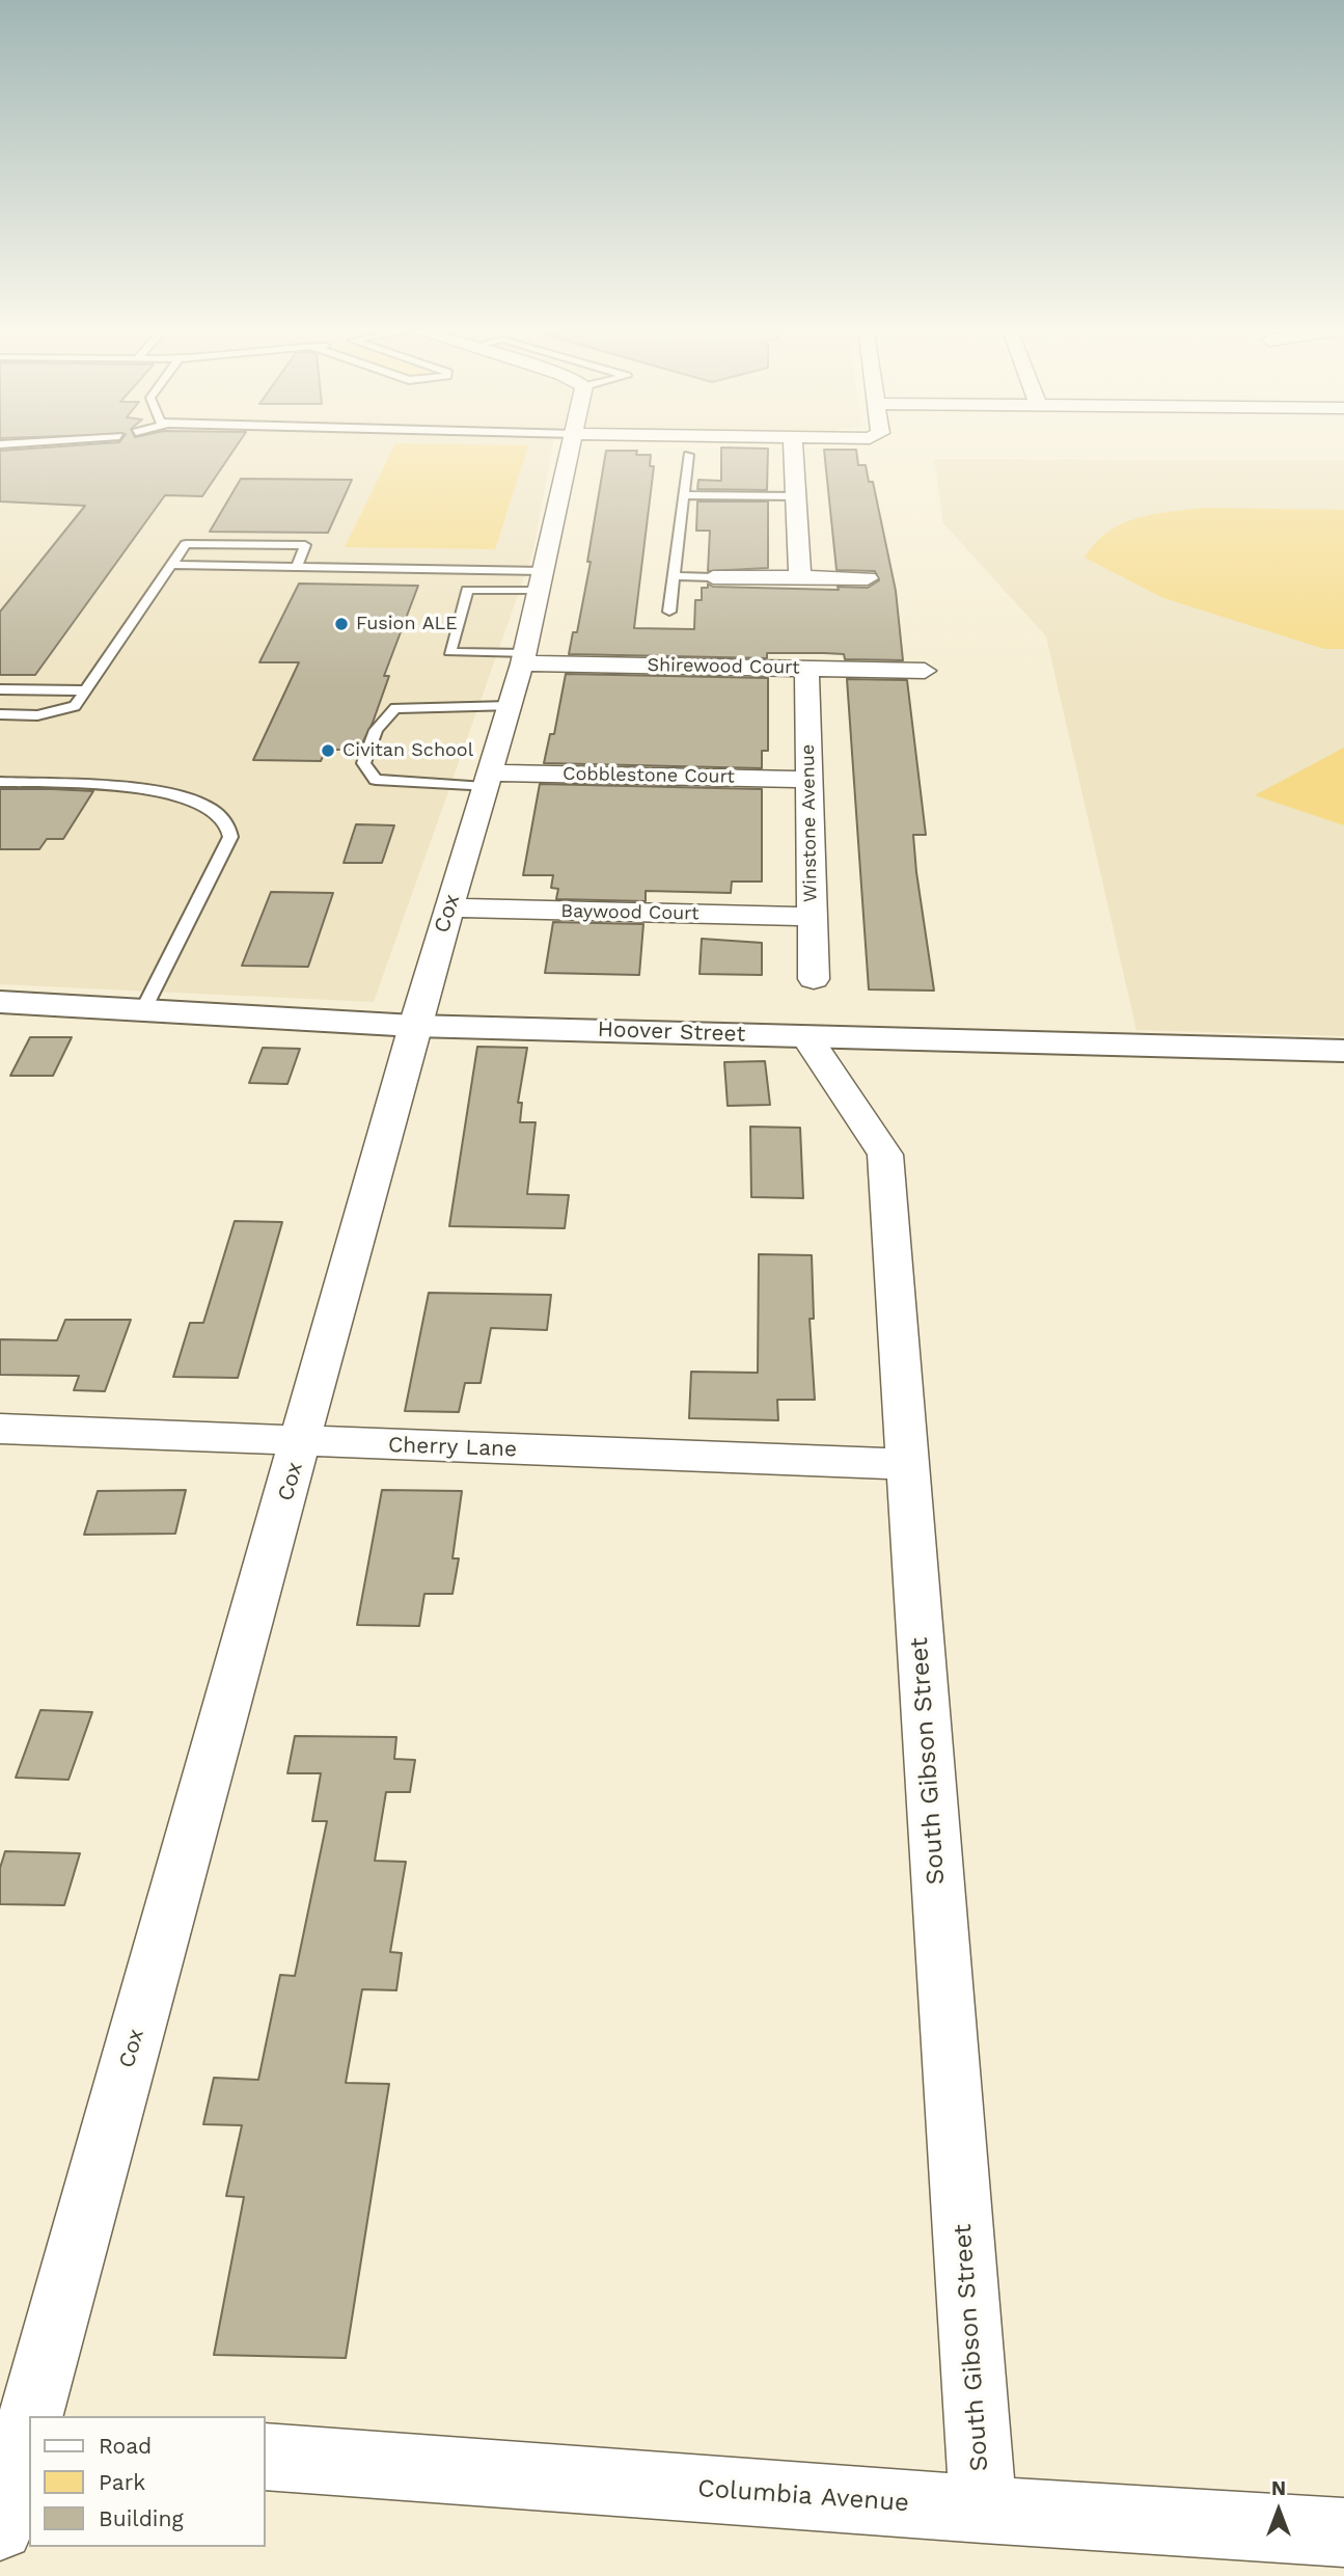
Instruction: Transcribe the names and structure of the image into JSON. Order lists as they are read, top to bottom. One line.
{"streets":{"street":["Shirewood Court","Cobblestone Court","Winstone Avenue","Baywood Court","Cox","Hoover Street","Cherry Lane","South Gibson Street","Columbia Avenue"]},"crossings":[["Shirewood Court","Winstone Avenue"],["Shirewood Court","Cox"],["Cobblestone Court","Winstone Avenue"],["Cobblestone Court","Cox"],["Winstone Avenue","Baywood Court"],["Baywood Court","Cox"],["Cox","Hoover Street"],["Cox","Cherry Lane"],["Hoover Street","South Gibson Street"],["Cherry Lane","South Gibson Street"],["South Gibson Street","Columbia Avenue"]],"places":["Fusion ALE","Civitan School"],"legend":["Road","Park","Building"],"north":"top"}
